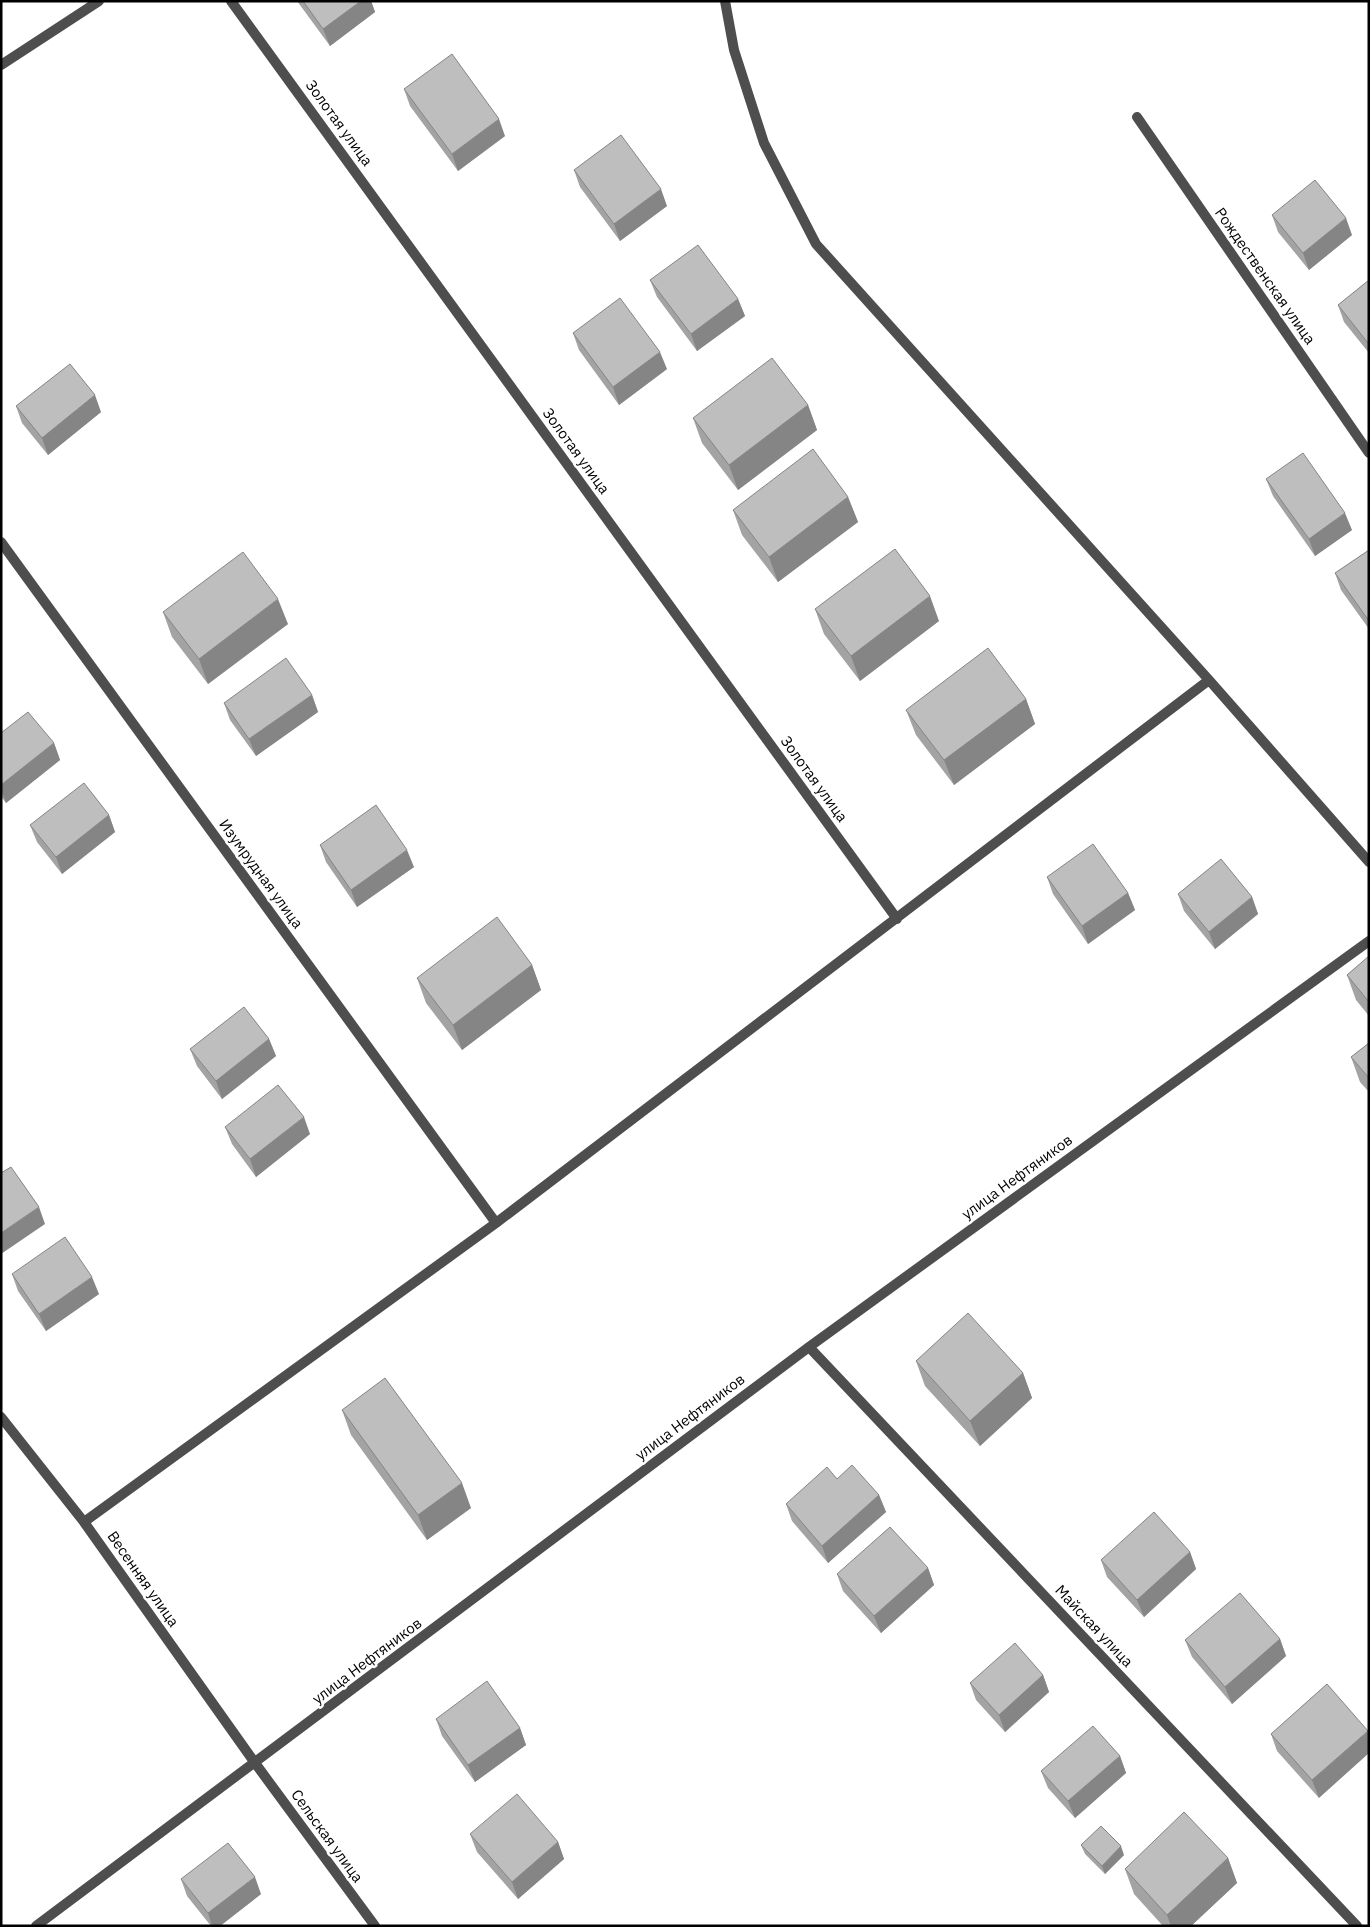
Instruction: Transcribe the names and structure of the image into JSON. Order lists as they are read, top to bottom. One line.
{"streets":{"street":["Золотая улица","Рождественская улица","Изумрудная улица","улица Нефтяников","Весенняя улица","Майская улица","Сельская улица"]},"crossings":[["улица Нефтяников","Весенняя улица"],["улица Нефтяников","Майская улица"],["улица Нефтяников","Сельская улица"],["Весенняя улица","Сельская улица"]]}
